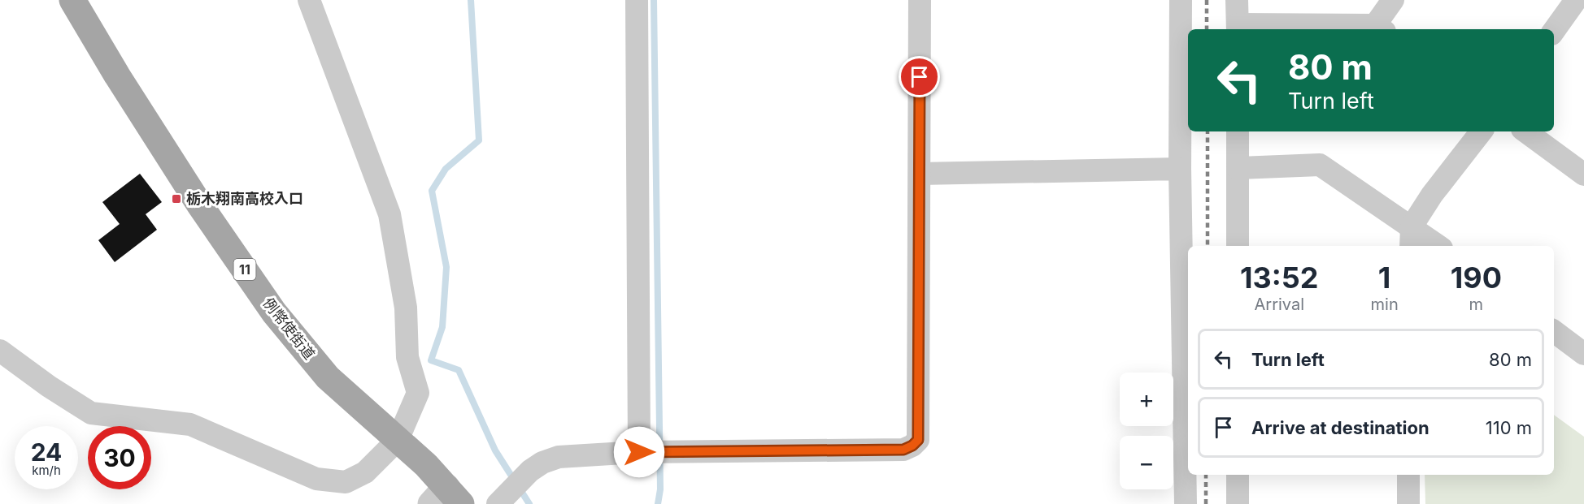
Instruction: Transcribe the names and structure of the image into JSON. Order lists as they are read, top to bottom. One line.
{"streets":{"main road":["11","例幣使街道"]},"places":{"transit":["栃木翔南高校入口"]},"page":{"turn":["80 m","Turn left"],"eta":["13:52","Arrival","1","min","190","m"],"list":[{"name":"Turn left","value":"80 m"},{"name":"Arrive at destination","value":"110 m"}],"map_buttons":["+","−"],"speed":"24 km/h","limit":"30"}}
